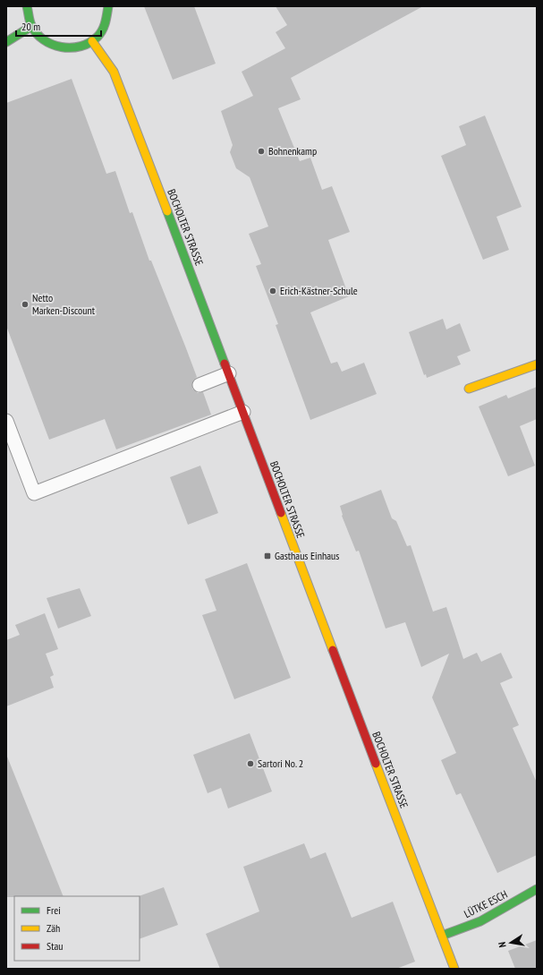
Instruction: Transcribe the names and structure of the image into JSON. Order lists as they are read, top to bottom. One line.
{"streets":{"street":["BOCHOLTER STRASSE","LÜTKE ESCH"]},"crossings":[["BOCHOLTER STRASSE","LÜTKE ESCH"]],"places":{"other":["Bohnenkamp","Erich-Kästner-Schule","Netto Marken-Discount","Sartori No. 2"],"transit":["Gasthaus Einhaus"]},"legend":["Frei","Zäh","Stau"],"scale_bar":"20 m","north":"left"}
